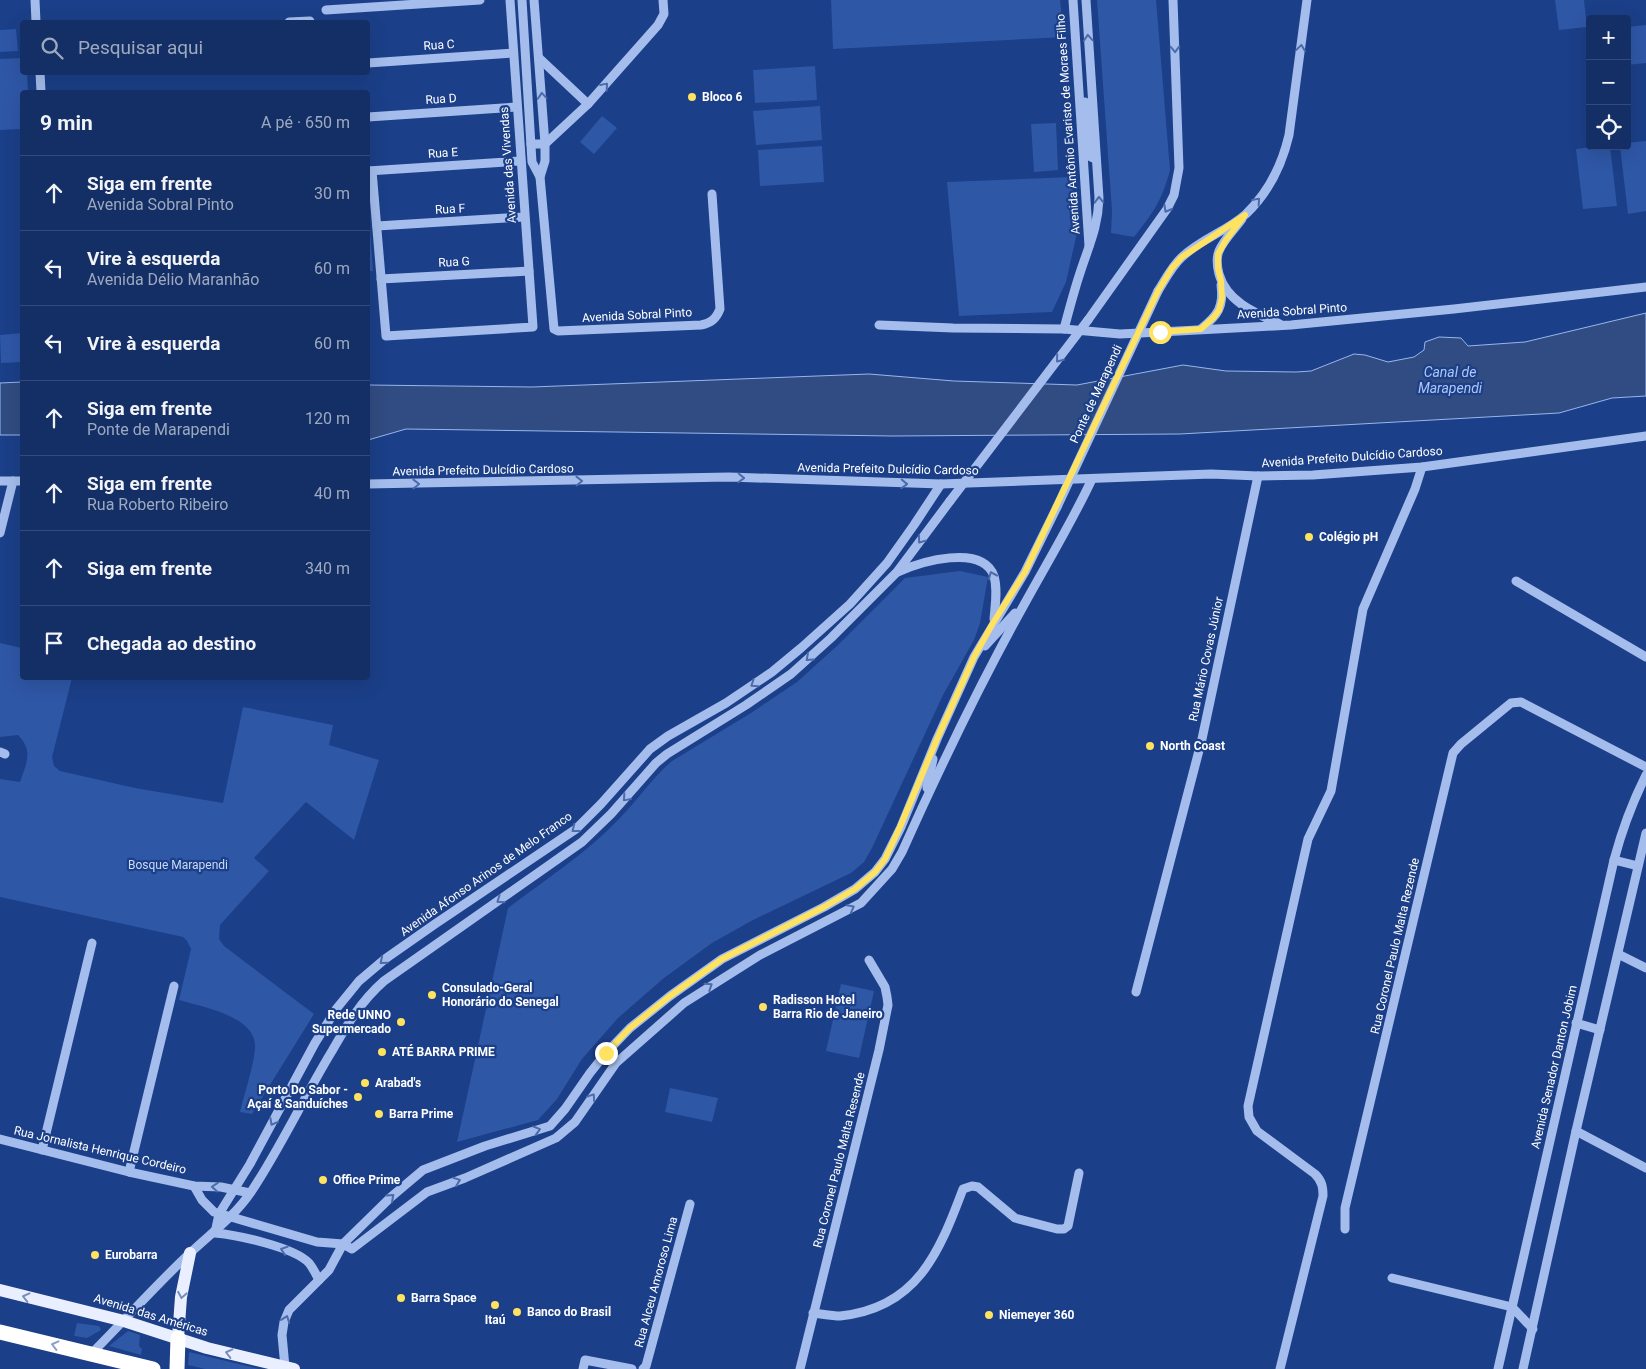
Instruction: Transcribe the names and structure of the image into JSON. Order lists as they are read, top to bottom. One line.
{"streets":{"main road":["Avenida das Américas"],"street":["Rua C","Rua D","Avenida Antônio Evaristo de Moraes Filho","Rua E","Avenida das Vivendas","Rua F","Rua G","Avenida Sobral Pinto","Ponte de Marapendi","Avenida Prefeito Dulcídio Cardoso","Rua Mário Covas Júnior","Avenida Afonso Arinos de Melo Franco","Rua Coronel Paulo Malta Rezende","Avenida Senador Danton Jobim","Rua Jornalista Henrique Cordeiro","Rua Coronel Paulo Malta Resende","Rua Alceu Amoroso Lima"]},"crossings":[["Rua C","Avenida das Vivendas"],["Rua D","Avenida das Vivendas"],["Avenida Antônio Evaristo de Moraes Filho","Avenida Sobral Pinto"],["Rua E","Avenida das Vivendas"],["Avenida das Vivendas","Rua F"],["Avenida das Vivendas","Rua G"],["Avenida Prefeito Dulcídio Cardoso","Rua Mário Covas Júnior"],["Avenida Prefeito Dulcídio Cardoso","Avenida Afonso Arinos de Melo Franco"],["Avenida Afonso Arinos de Melo Franco","Rua Jornalista Henrique Cordeiro"]],"one_way":["Avenida Prefeito Dulcídio Cardoso","Avenida das Américas"],"water":["Canal de Marapendi"],"parks":["Bosque Marapendi"],"places":["Bloco 6","Colégio pH","North Coast","Consulado-Geral Honorário do Senegal","Radisson Hotel Barra Rio de Janeiro","Rede UNNO Supermercado","ATÉ BARRA PRIME","Arabad's","Porto Do Sabor - Açaí & Sanduíches","Barra Prime","Office Prime","Eurobarra","Barra Space","Itaú","Banco do Brasil","Niemeyer 360"],"page":{"map_buttons":["+","−"],"search":"Pesquisar aqui","heading":["9 min","A pé · 650 m"],"list":[["Siga em frente","Avenida Sobral Pinto","30 m"],["Vire à esquerda","Avenida Délio Maranhão","60 m"],["Vire à esquerda","60 m"],["Siga em frente","Ponte de Marapendi","120 m"],["Siga em frente","Rua Roberto Ribeiro","40 m"],["Siga em frente","340 m"],"Chegada ao destino"]}}
